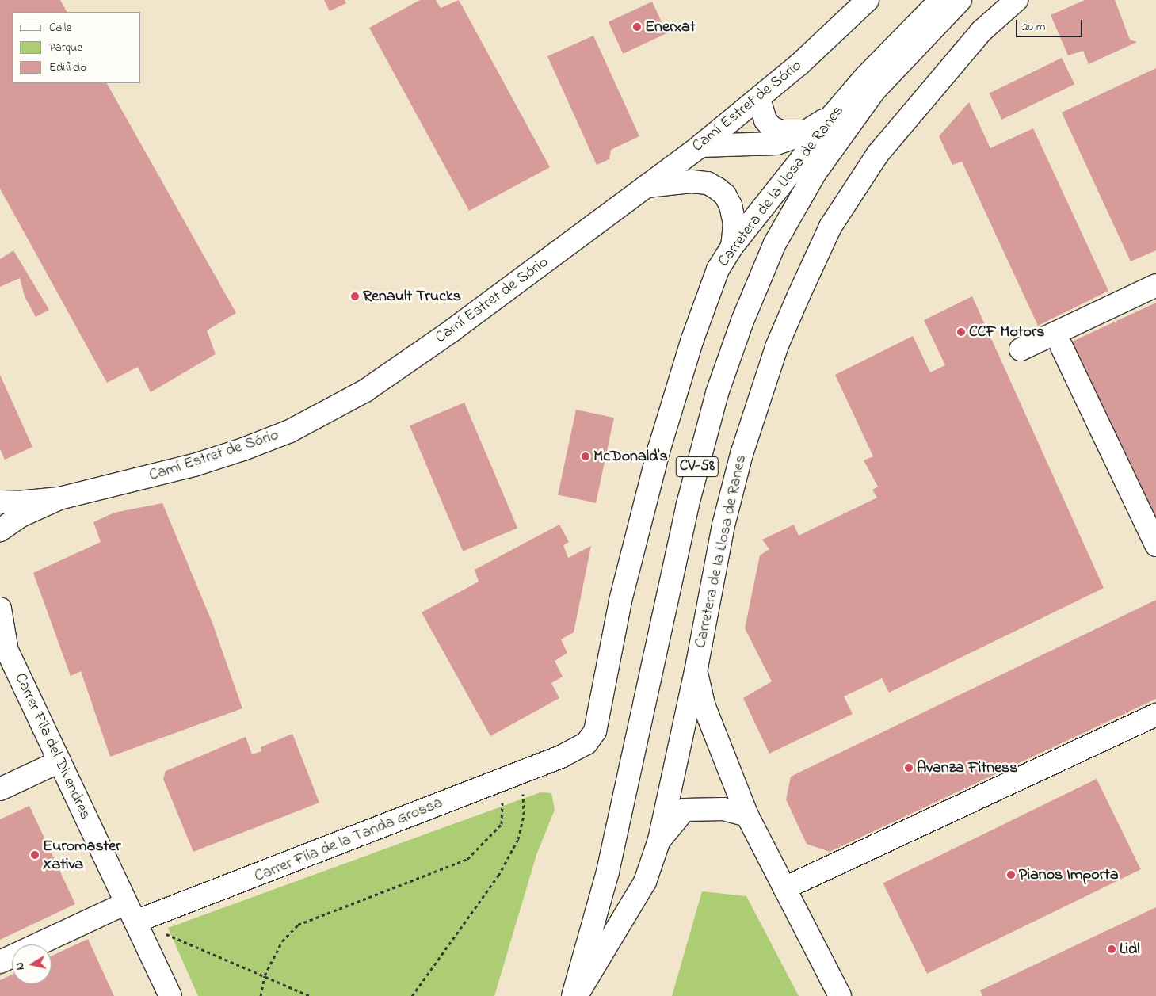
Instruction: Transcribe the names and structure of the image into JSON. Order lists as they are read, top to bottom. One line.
{"streets":{"street":["Camí Estret de Sório","Carretera de la Llosa de Ranes","CV-58","Carrer Fila del Divendres","Carrer Fila de la Tanda Grossa"]},"crossings":[["Carretera de la Llosa de Ranes","Carrer Fila de la Tanda Grossa"],["Carrer Fila del Divendres","Carrer Fila de la Tanda Grossa"]],"places":["Enerxat","Renault Trucks","CCF Motors","McDonald's","Avanza Fitness","Euromaster Xativa","Pianos Importa","Lidl"],"legend":["Calle","Parque","Edificio"],"scale_bar":"20 m","north":"left"}
